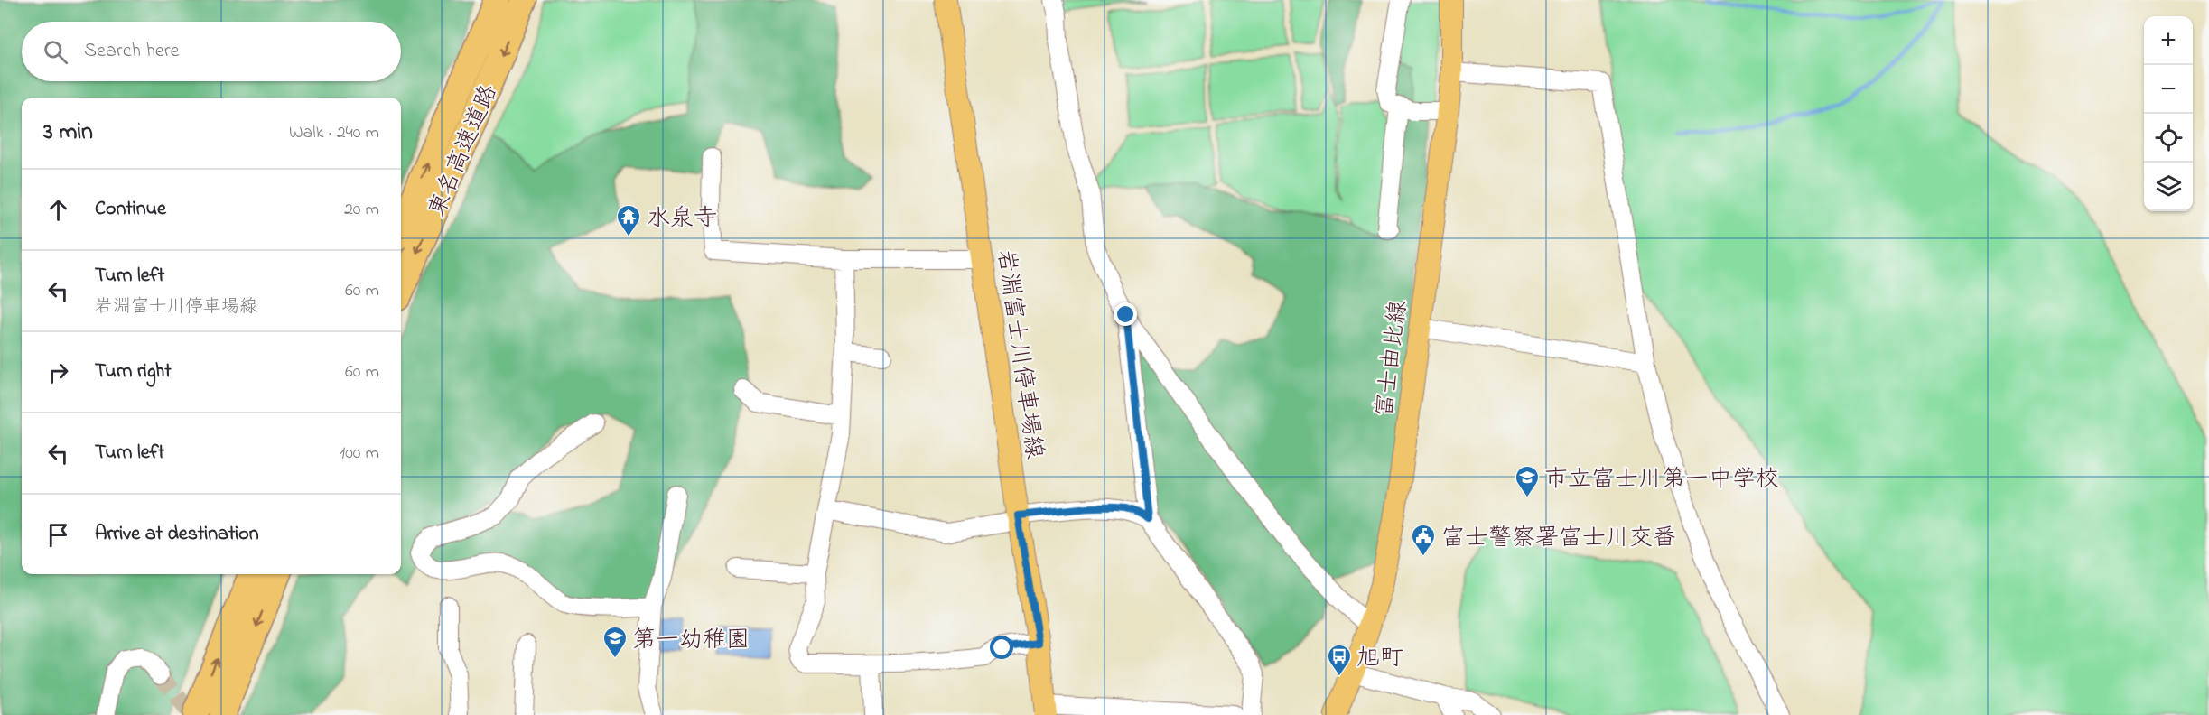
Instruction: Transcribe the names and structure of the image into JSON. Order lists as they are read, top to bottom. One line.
{"streets":{"highway":["東名高速道路"],"main road":["岩淵富士川停車場線","富士由比線"]},"places":{"temple":["水泉寺"],"school or university":["市立富士川第一中学校","第一幼稚園"],"public building":["富士警察署富士川交番"],"bus stop":["旭町"]},"page":{"map_buttons":["+","−"],"search":"Search here","heading":["3 min","Walk · 240 m"],"list":[["Continue","20 m"],["Turn left","岩淵富士川停車場線","60 m"],["Turn right","60 m"],["Turn left","100 m"],"Arrive at destination"]}}
